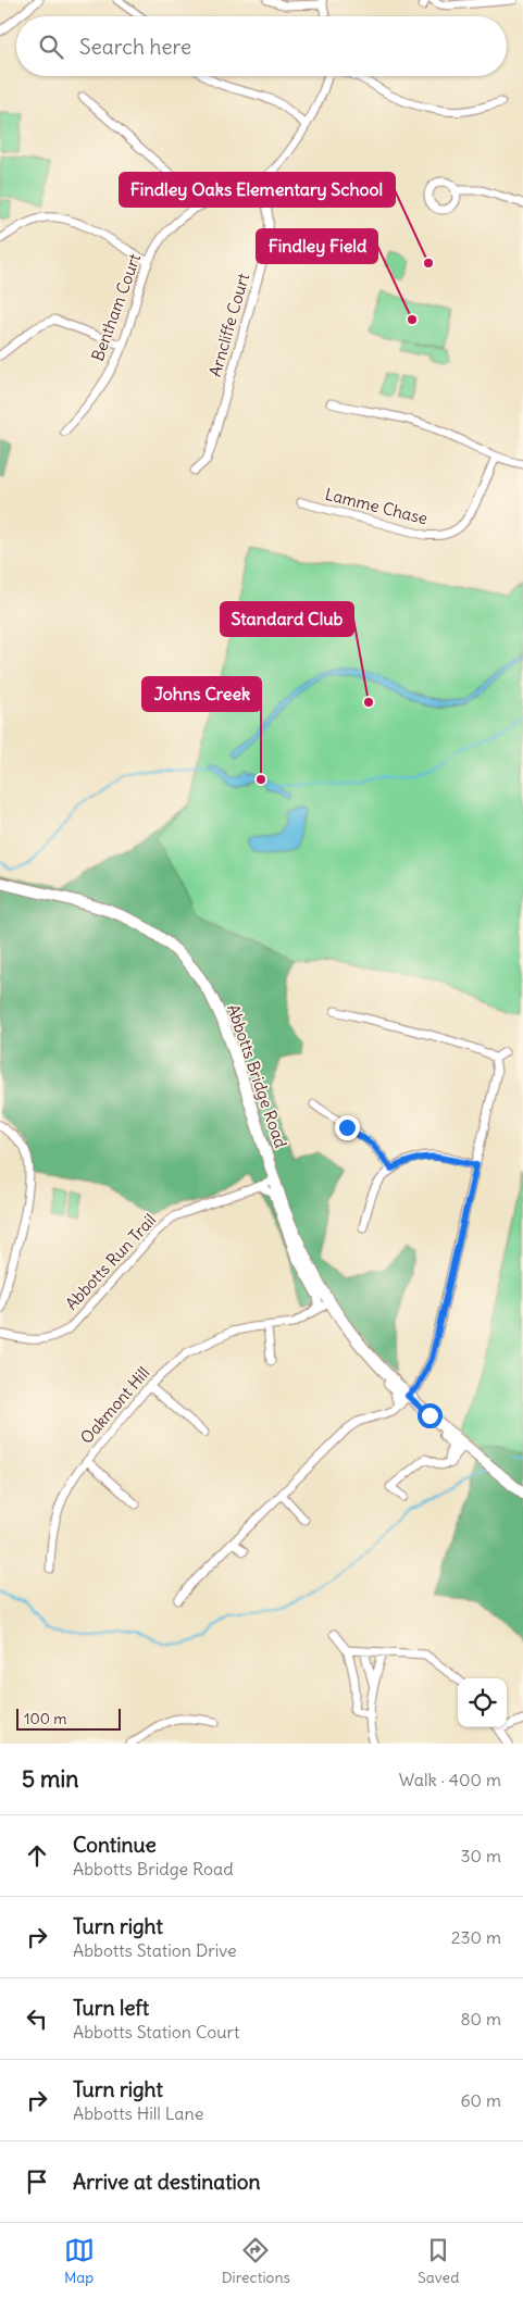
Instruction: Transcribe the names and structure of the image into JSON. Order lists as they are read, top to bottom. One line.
{"streets":{"main road":["Abbotts Bridge Road"],"street":["Bentham Court","Arncliffe Court","Lamme Chase","Abbotts Run Trail","Oakmont Hill"]},"crossings":[["Bentham Court","Arncliffe Court"],["Abbotts Bridge Road","Abbotts Run Trail"],["Abbotts Bridge Road","Oakmont Hill"]],"places":["Findley Oaks Elementary School","Findley Field","Standard Club","Johns Creek"],"scale_bar":"100 m","page":{"search":"Search here","scale":"100 m","heading":["5 min","Walk · 400 m"],"list":[["Continue","Abbotts Bridge Road","30 m"],["Turn right","Abbotts Station Drive","230 m"],["Turn left","Abbotts Station Court","80 m"],["Turn right","Abbotts Hill Lane","60 m"],"Arrive at destination"],"nav":["Map","Directions","Saved"]}}
